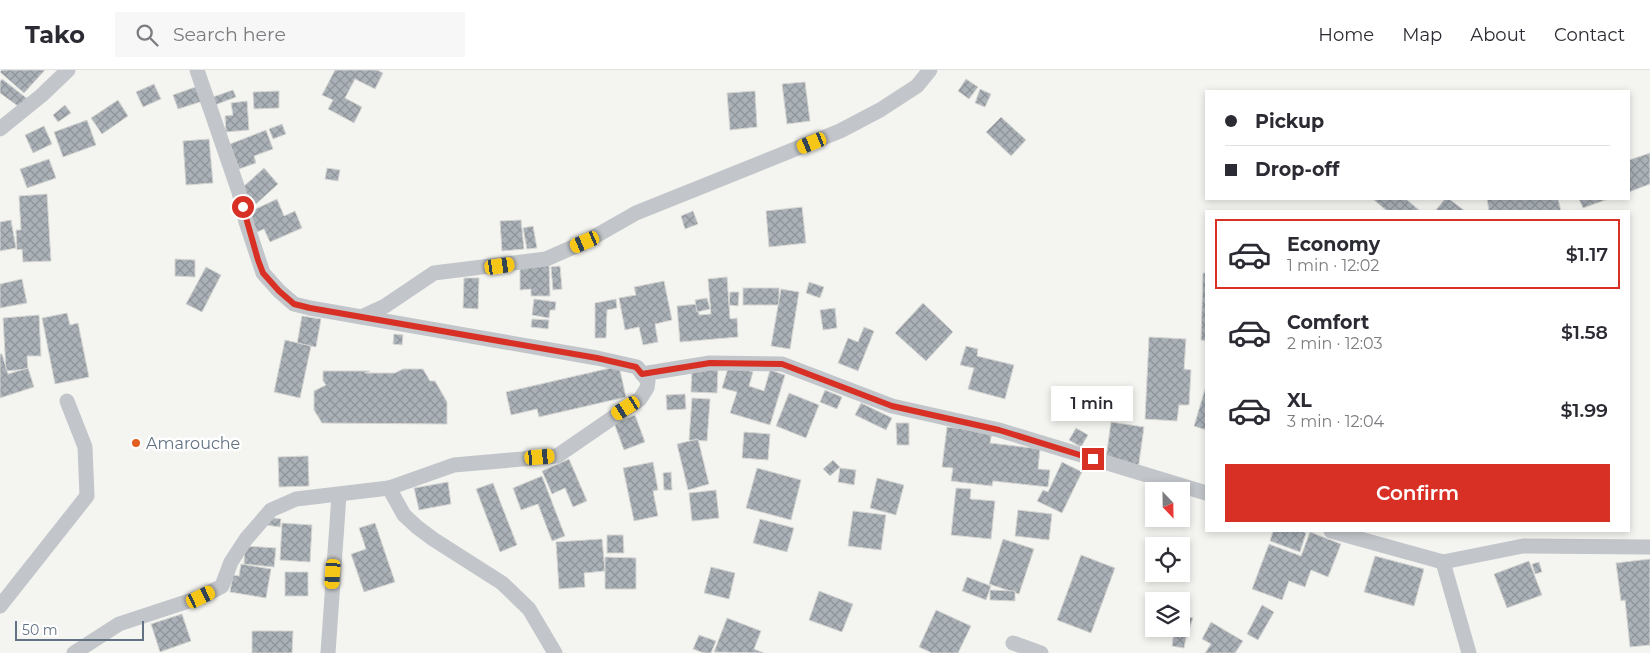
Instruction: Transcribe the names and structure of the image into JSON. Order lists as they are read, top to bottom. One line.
{"places":["Amarouche"],"scale_bar":"50 m","north":"bottom","page":{"header":"Tako","search":"Search here","nav":["Home","Map","About","Contact"],"banner":["Pickup","Drop-off"],"list":[{"name":"Economy","note":"1 min · 12:02","value":"$1.17"},{"name":"Comfort","note":"2 min · 12:03","value":"$1.58"},{"name":"XL","note":"3 min · 12:04","value":"$1.99"}],"bubble":"1 min","buttons":"Confirm","scale":"50 m"}}
